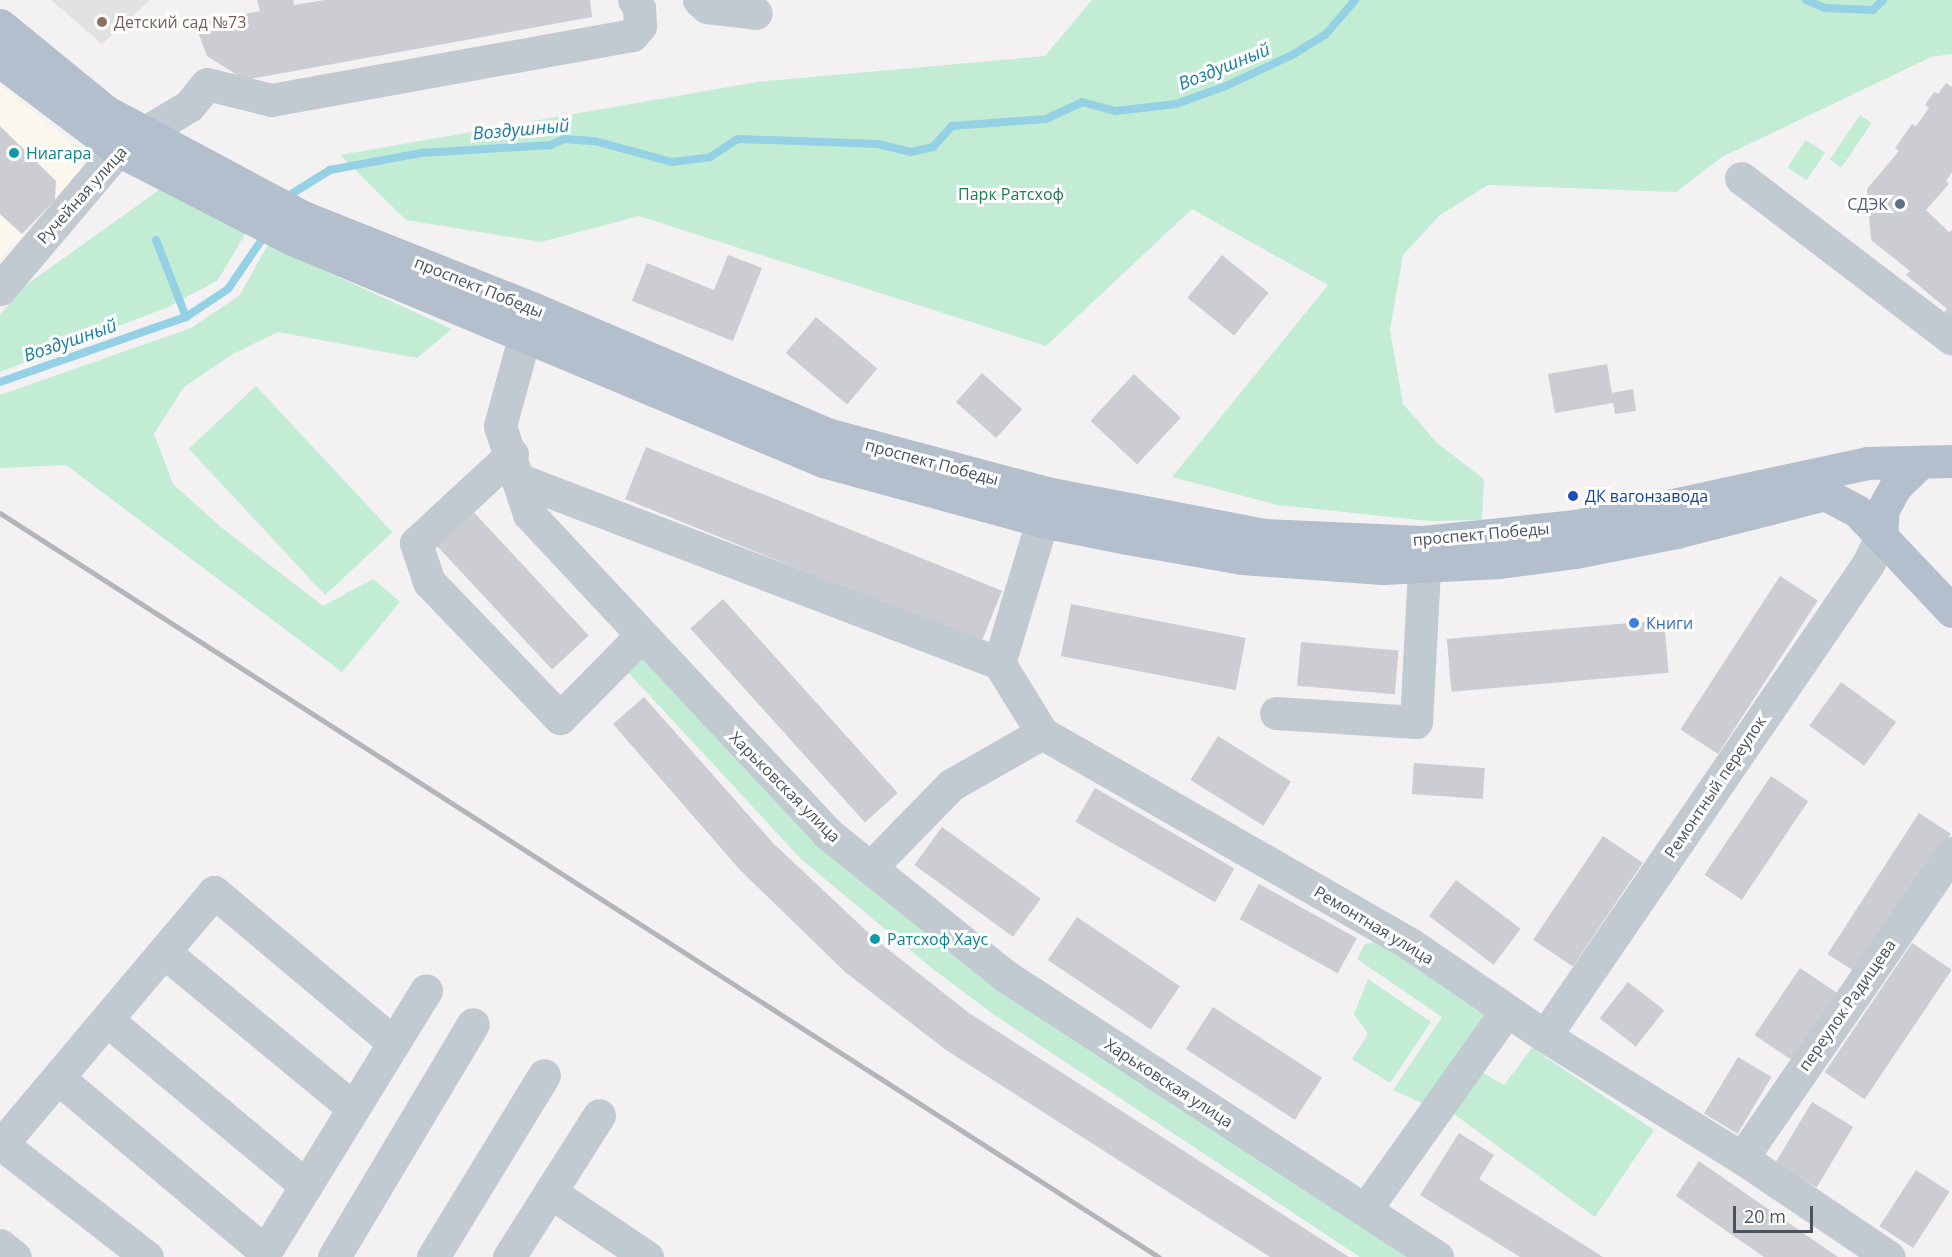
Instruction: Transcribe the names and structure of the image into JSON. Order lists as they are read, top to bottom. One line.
{"streets":{"main road":["проспект Победы"],"street":["Ручейная улица","Харьковская улица","Ремонтный переулок","Ремонтная улица","переулок Радищева"]},"crossings":[["Ручейная улица","проспект Победы"],["проспект Победы","Харьковская улица"],["проспект Победы","Ремонтный переулок"],["Ремонтный переулок","Ремонтная улица"],["Ремонтная улица","переулок Радищева"]],"water":["Воздушный"],"parks":["Парк Ратсхоф"],"places":["Детский сад №73","Ниагара","СДЭК","ДК вагонзавода","Книги","Ратсхоф Хаус"],"scale_bar":"20 m"}
